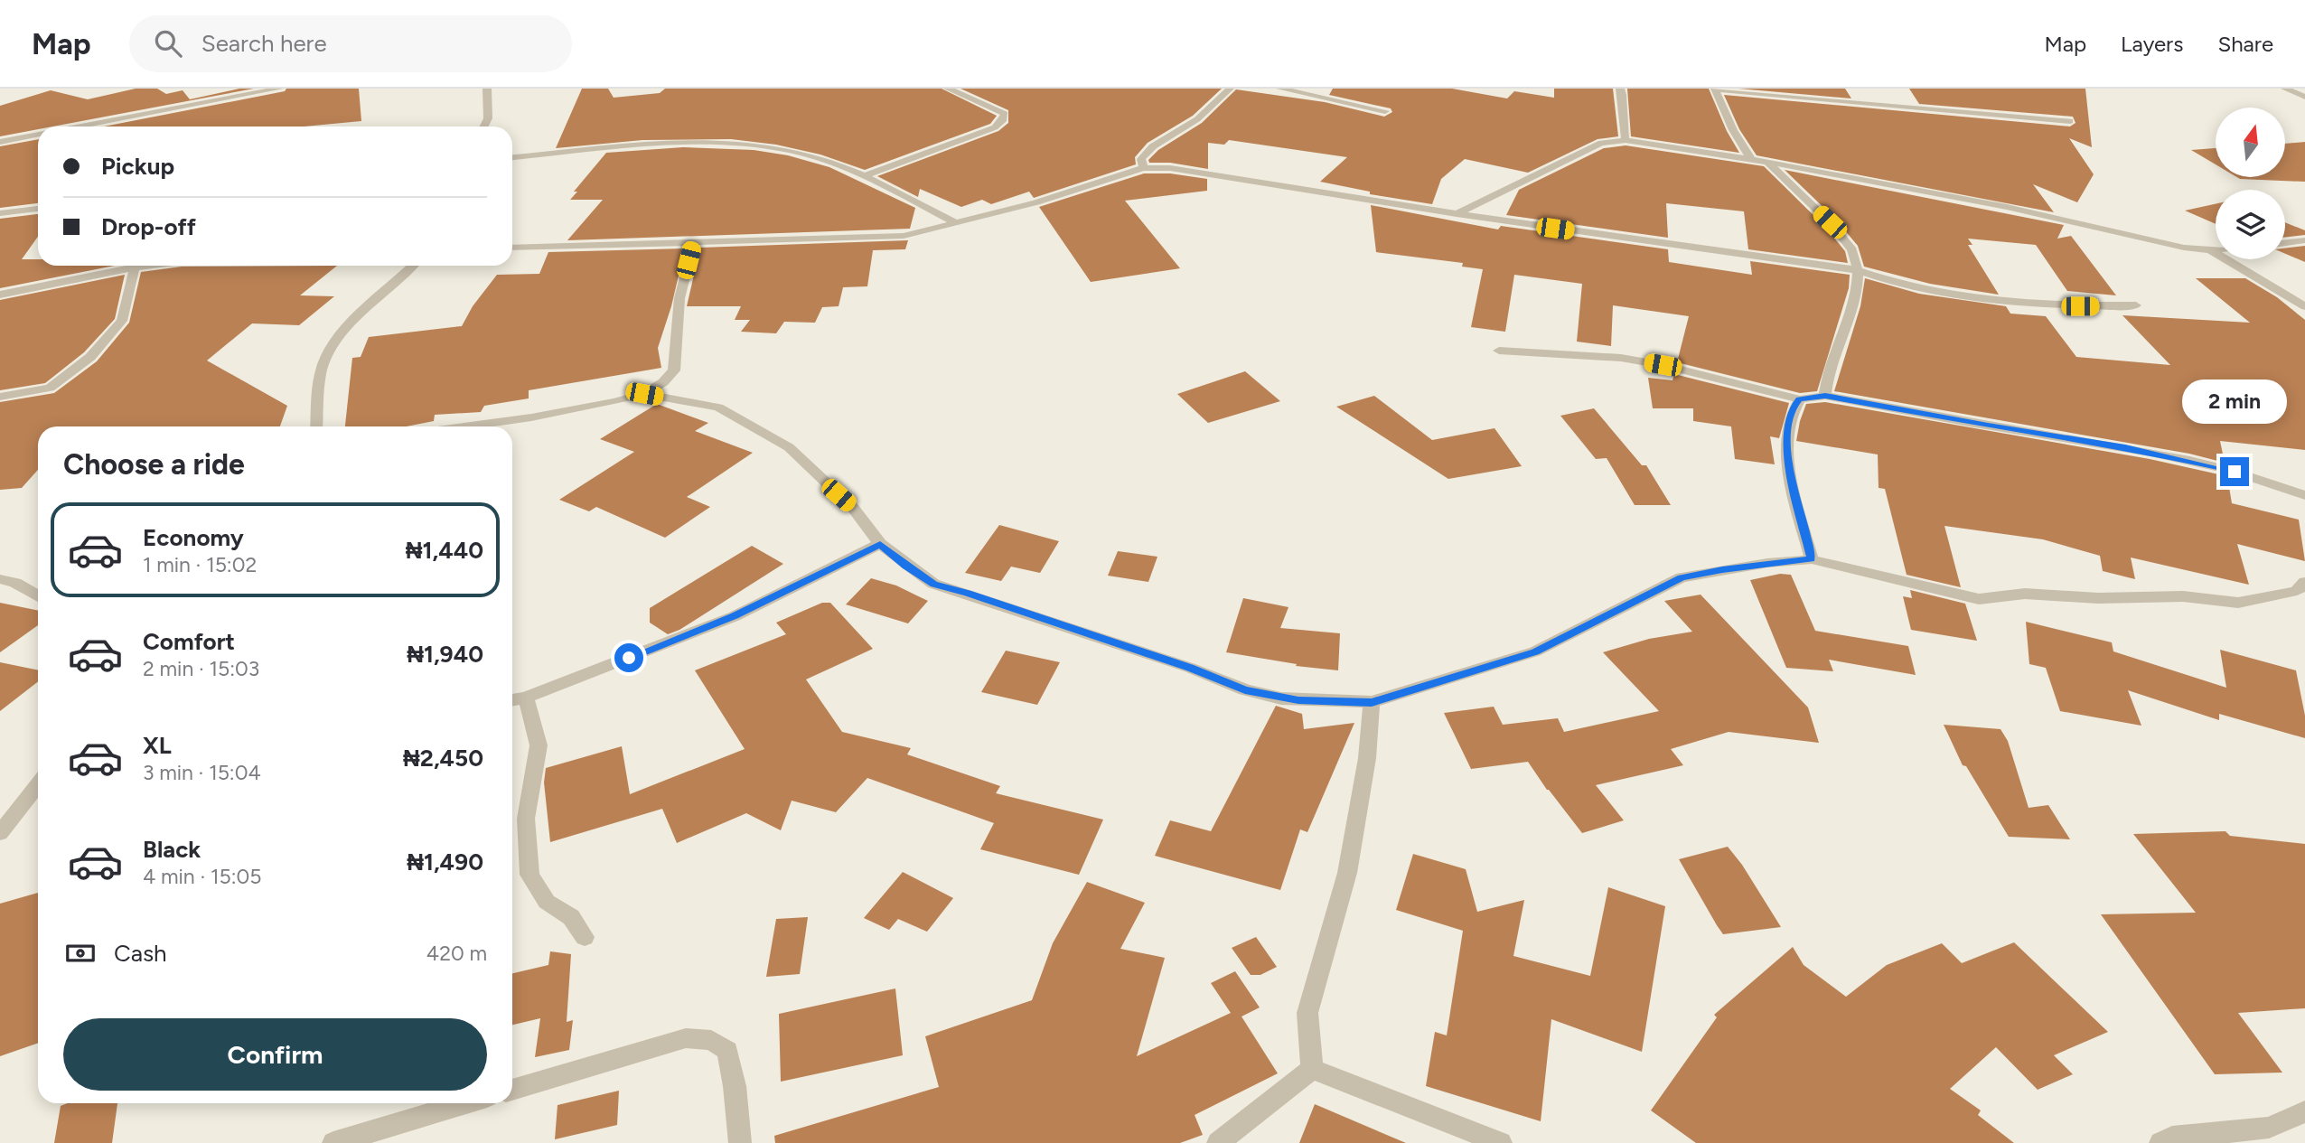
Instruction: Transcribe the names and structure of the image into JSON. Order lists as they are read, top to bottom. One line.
{"north":"top","page":{"header":"Map","search":"Search here","nav":["Map","Layers","Share"],"banner":["Pickup","Drop-off"],"bubble":"2 min","heading":"Choose a ride","list":[{"name":"Economy","note":"1 min · 15:02","value":"₦1,440"},{"name":"Comfort","note":"2 min · 15:03","value":"₦1,940"},{"name":"XL","note":"3 min · 15:04","value":"₦2,450"},{"name":"Black","note":"4 min · 15:05","value":"₦1,490"}],"pay":["Cash","420 m"],"buttons":"Confirm"}}
